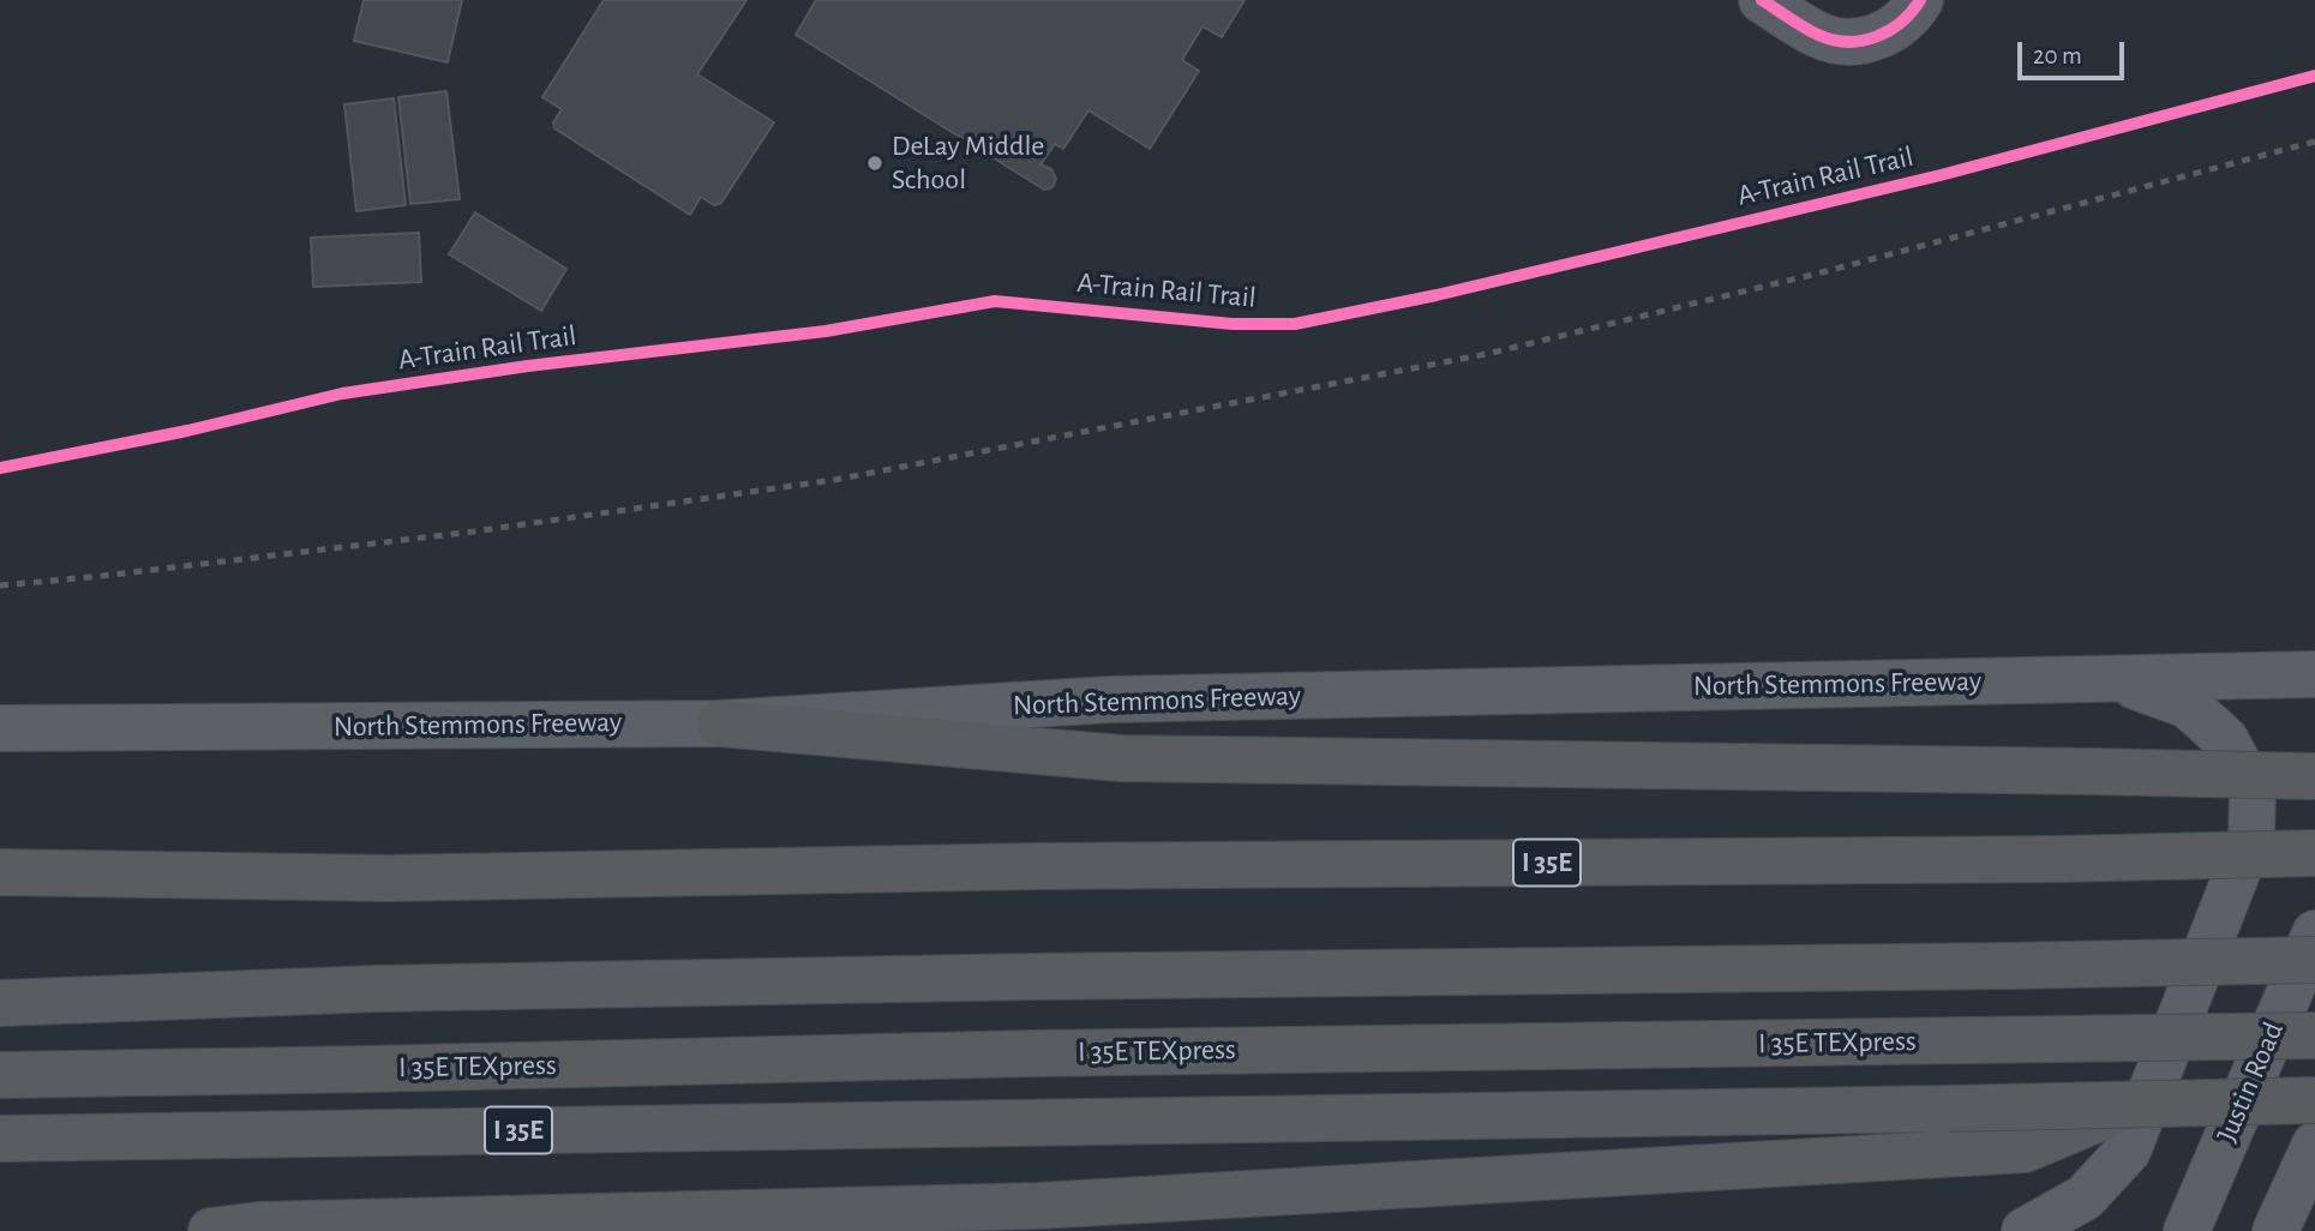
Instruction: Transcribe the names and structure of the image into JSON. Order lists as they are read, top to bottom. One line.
{"streets":{"highway":["I 35E","I 35E TEXpress"],"main road":["North Stemmons Freeway","Justin Road"],"cycle path":["A-Train Rail Trail"]},"places":["DeLay Middle School"],"scale_bar":"20 m"}
